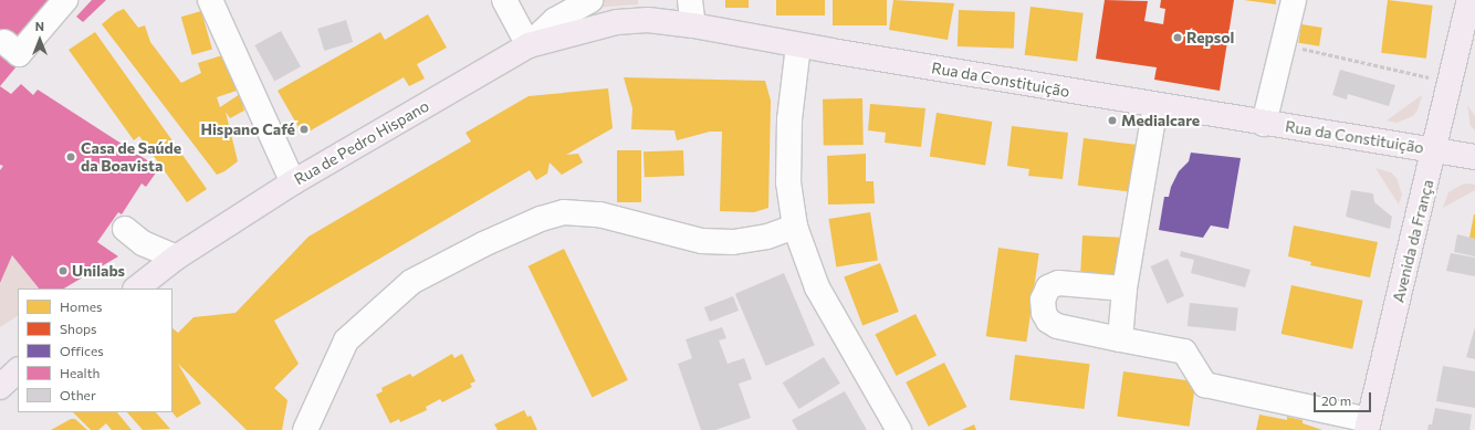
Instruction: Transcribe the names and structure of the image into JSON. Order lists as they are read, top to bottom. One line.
{"streets":{"main road":["Rua da Constituição","Rua de Pedro Hispano","Avenida da França"]},"crossings":[["Rua da Constituição","Rua de Pedro Hispano"],["Rua da Constituição","Avenida da França"]],"places":["Repsol","Medialcare","Hispano Café","Casa de Saúde da Boavista","Unilabs"],"legend":["Homes","Shops","Offices","Health","Other"],"scale_bar":"20 m","north":"top"}
